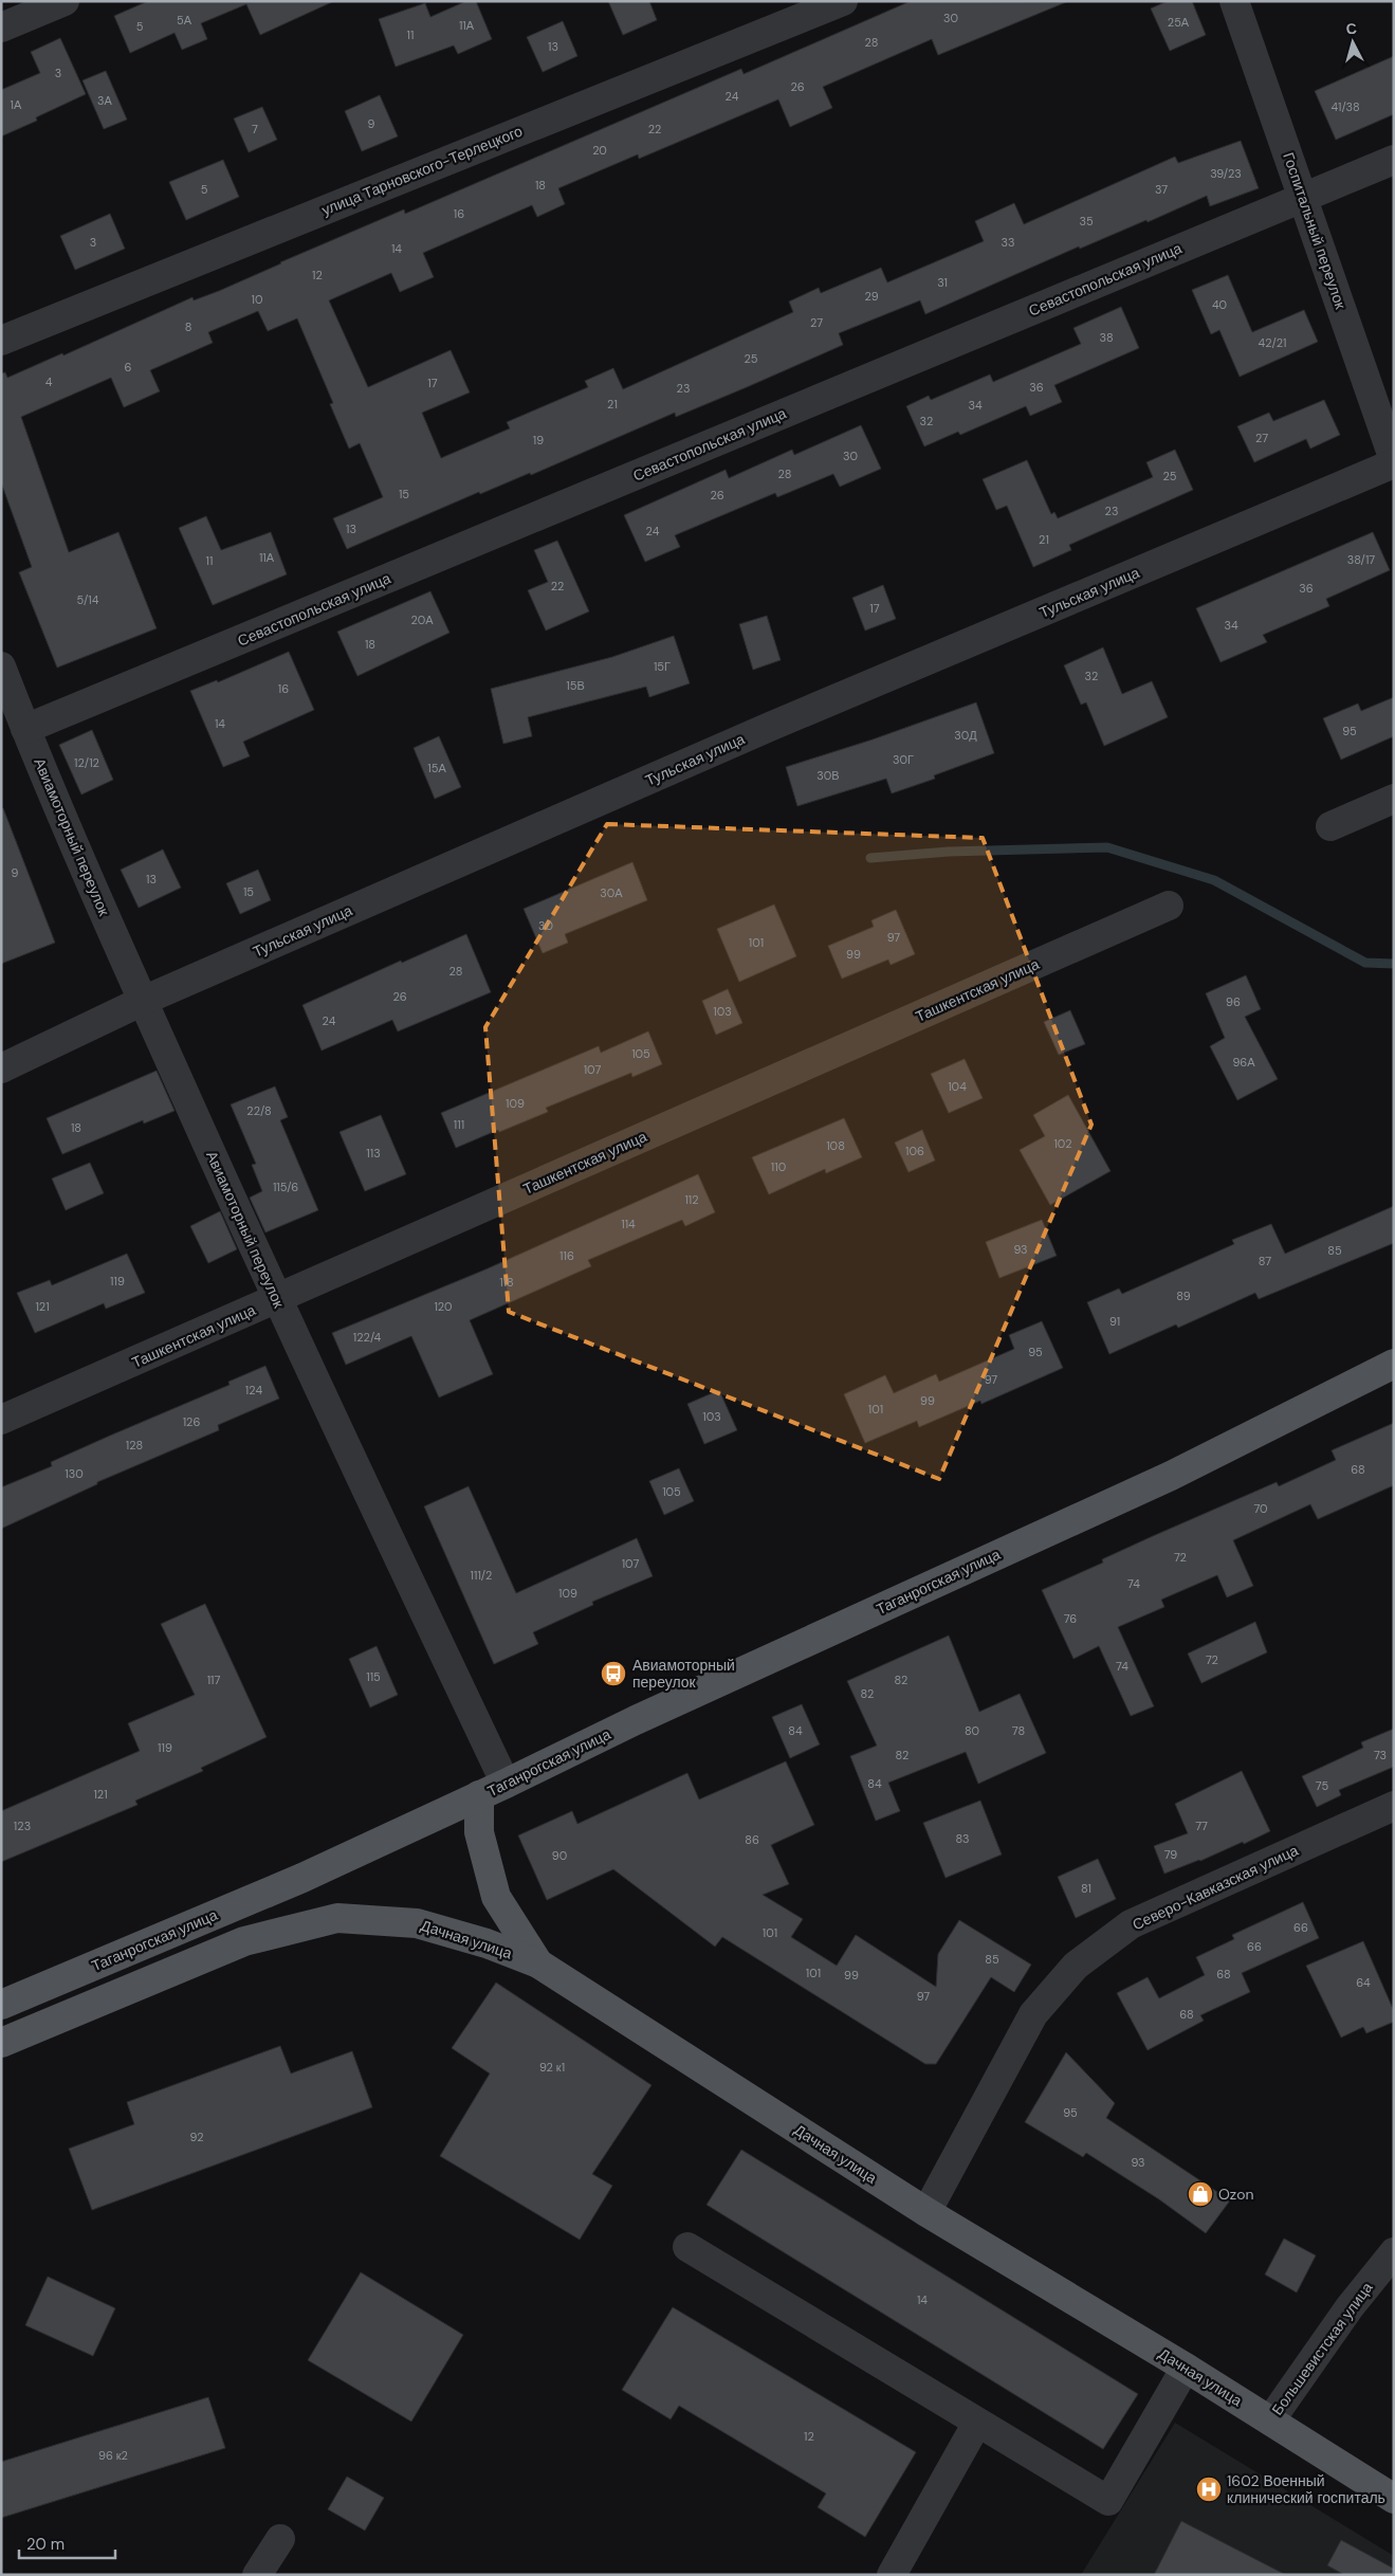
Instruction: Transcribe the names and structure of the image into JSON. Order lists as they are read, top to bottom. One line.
{"streets":{"main road":["Таганрогская улица","Дачная улица"],"street":["улица Тарновского-Терлецкого","Госпитальный переулок","Севастопольская улица","Тульская улица","Авиамоторный переулок","Ташкентская улица","Северо-Кавказская улица","Большевистская улица"]},"crossings":[["Госпитальный переулок","Севастопольская улица"],["Госпитальный переулок","Тульская улица"],["Севастопольская улица","Авиамоторный переулок"],["Тульская улица","Авиамоторный переулок"],["Авиамоторный переулок","Ташкентская улица"],["Авиамоторный переулок","Таганрогская улица"],["Таганрогская улица","Дачная улица"],["Северо-Кавказская улица","Дачная улица"],["Дачная улица","Большевистская улица"]],"places":{"bus stop":["Авиамоторный переулок"],"shop":["Ozon"],"hospital":["1602 Военный клинический госпиталь"]},"house_numbers":["30","5А","25А","11А","5","11","28","13","3","26","24","3А","1А","41/38","9","7","22","20","39/23","18","5","37","16","35","3","33","14","12","31","29","10","40","27","8","38","42/21","25","6","4","17","36","23","21","34","32","27","19","30","28","25","15","26","23","13","24","21","11А","38/17","11","22","36","5/14","17","20А","34","18","15Г","32","15В","16","14","95","30Д","30Г","12/12","15А","30В","9","13","15","30А","30","97","101","99","28","26","96","103","24","105","96А","107","104","109","22/8","111","18","102","108","106","113","110","115/6","112","114","93","85","116","87","119","118","89","121","120","91","122/4","95","97","124","99","101","103","126","128","68","130","105","70","72","107","111/2","74","109","76","72","74","115","117","82","82","84","80","78","119","82","73","84","75","121","123","77","83","86","79","90","81","66","101","66","85","101","68","99","64","97","68","92 к1","95","92","93","14","12","96 к2"],"scale_bar":"20 m","north":"top"}
